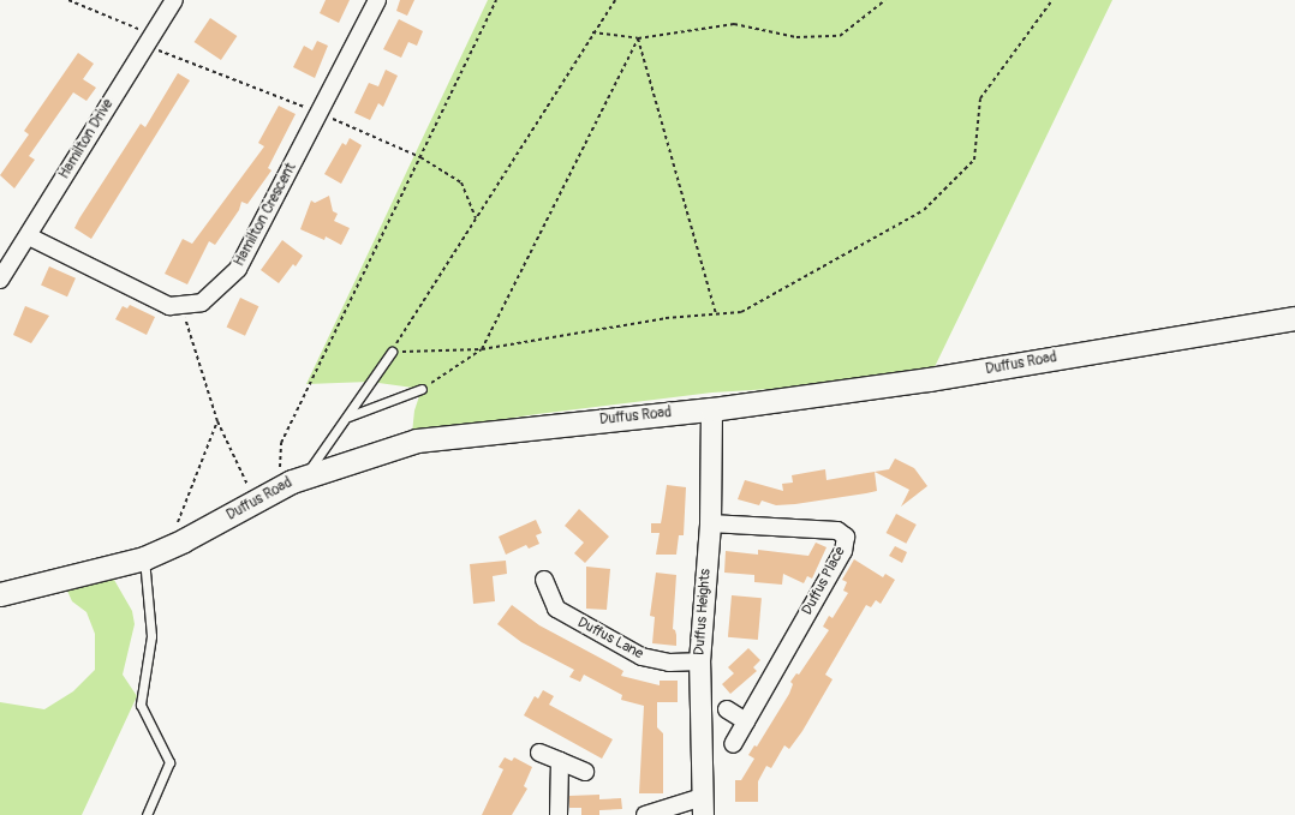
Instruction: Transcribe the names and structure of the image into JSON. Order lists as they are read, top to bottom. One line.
{"streets":{"main road":["Duffus Road"],"street":["Hamilton Drive","Hamilton Crescent","Duffus Place","Duffus Heights","Duffus Lane"]},"crossings":[["Hamilton Drive","Hamilton Crescent"],["Duffus Road","Duffus Heights"],["Duffus Place","Duffus Heights"],["Duffus Heights","Duffus Lane"]]}
